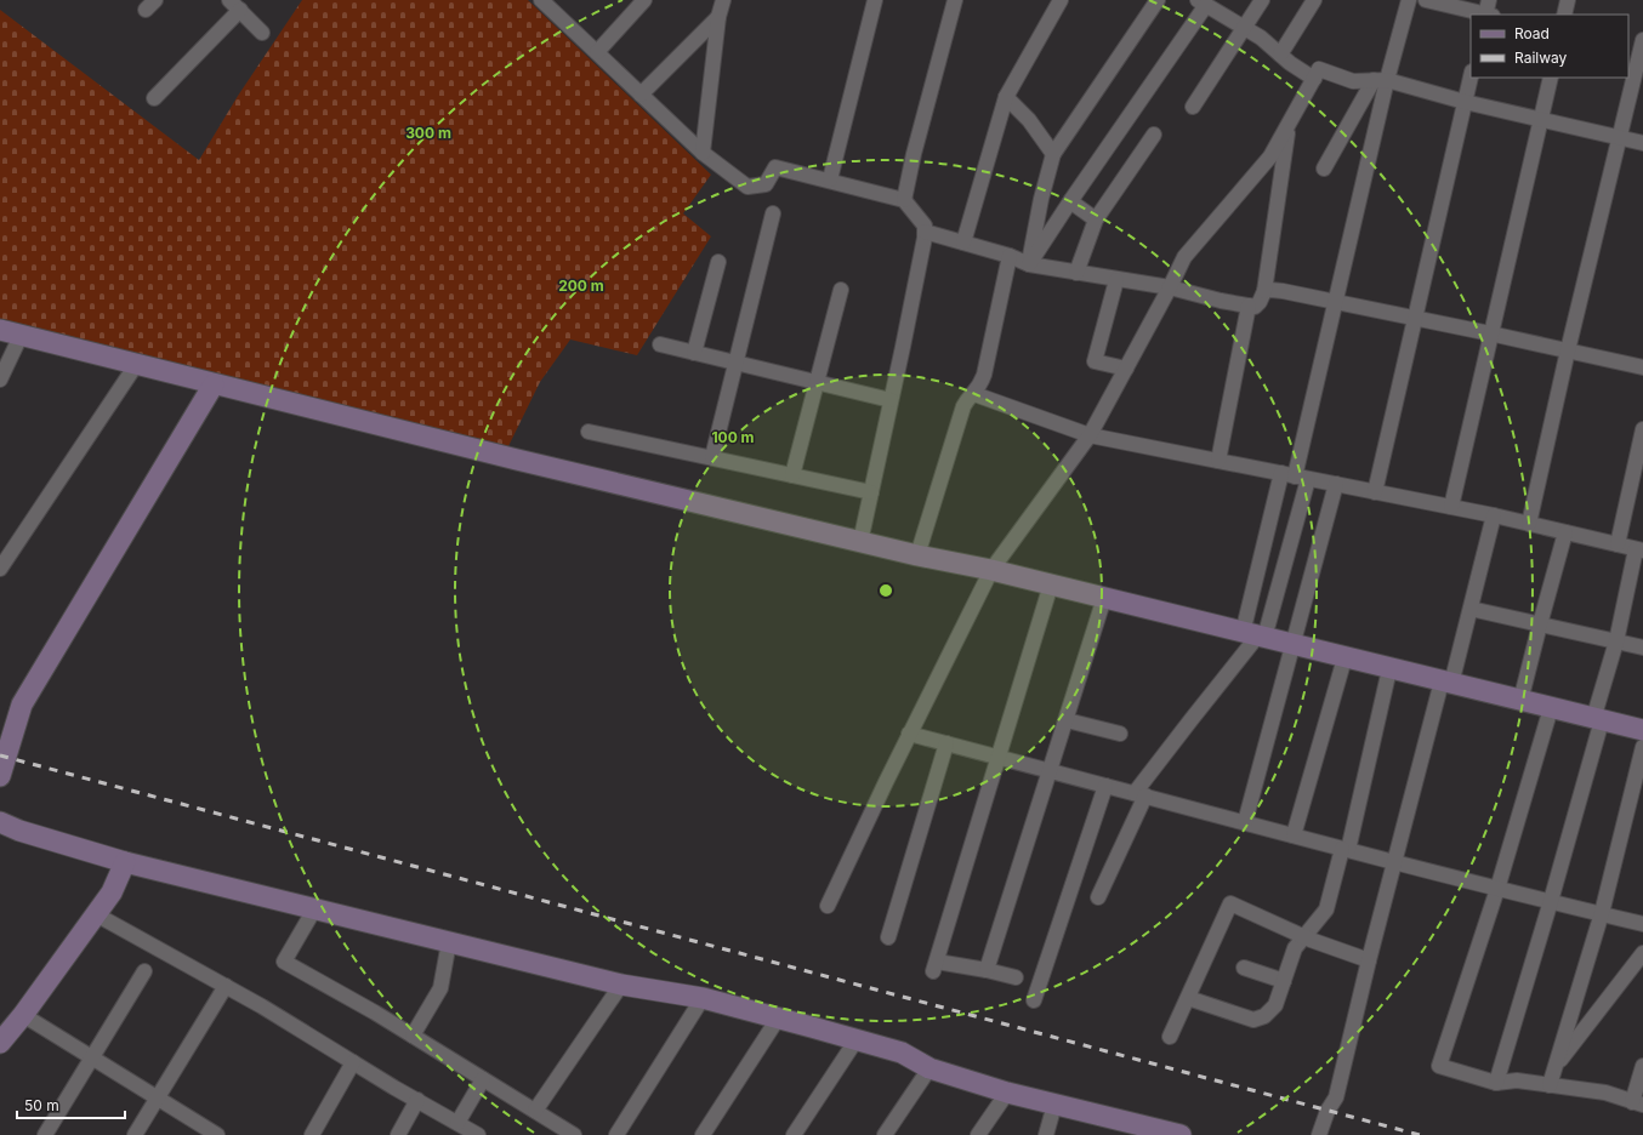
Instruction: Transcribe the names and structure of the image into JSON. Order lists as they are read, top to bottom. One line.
{"legend":["Road","Railway"],"scale_bar":"50 m","rings":["300 m","200 m","100 m"]}
